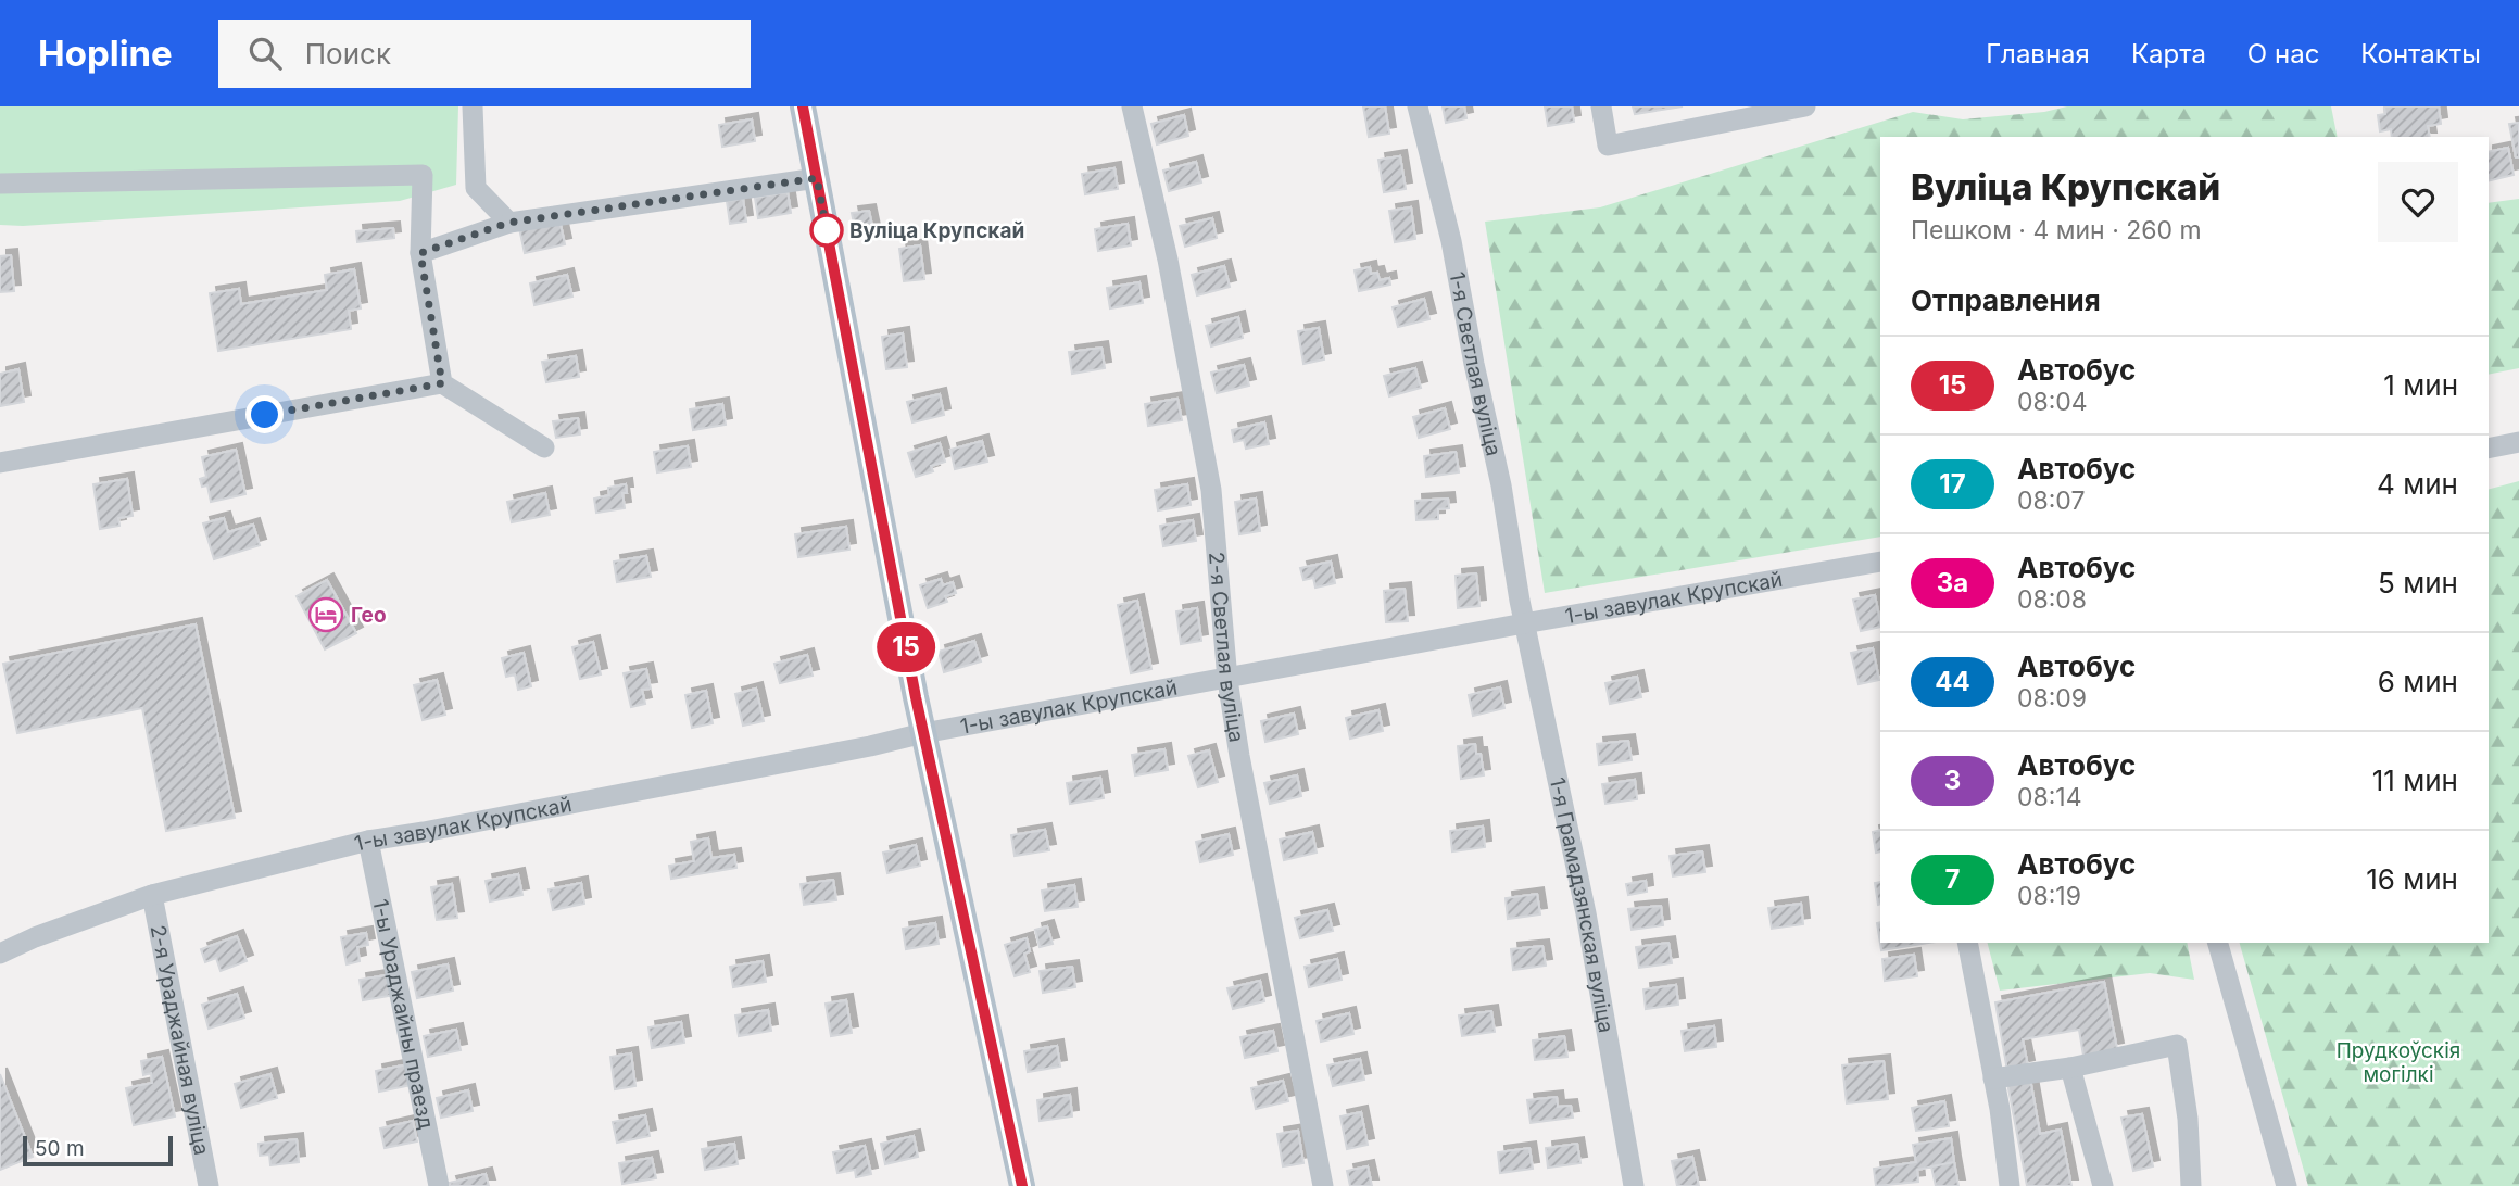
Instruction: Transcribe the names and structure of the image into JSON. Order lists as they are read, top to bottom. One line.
{"streets":{"street":["1-я Светлая вуліца","1-ы завулак Крупскай","2-я Светлая вуліца","1-я Грамадзянская вуліца","1-ы Ураджайны праезд","2-я Ураджайная вуліца"]},"crossings":[["1-я Светлая вуліца","1-ы завулак Крупскай"],["1-я Светлая вуліца","1-я Грамадзянская вуліца"],["1-ы завулак Крупскай","2-я Светлая вуліца"],["1-ы завулак Крупскай","1-я Грамадзянская вуліца"],["1-ы завулак Крупскай","1-ы Ураджайны праезд"],["1-ы завулак Крупскай","2-я Ураджайная вуліца"]],"parks":["Прудкоўскія могілкі"],"places":{"other":["Вуліца Крупскай"],"hotel":["Гео"]},"lines":["bus line 15"],"scale_bar":"50 m","page":{"header":"Hopline","search":"Поиск","nav":["Главная","Карта","О нас","Контакты"],"on_map":"15","heading":[["Вуліца Крупскай","Пешком · 4 мин · 260 m"],"Отправления"],"list":[{"mark":"15","name":"Автобус","note":"08:04","value":"1 мин"},{"mark":"17","name":"Автобус","note":"08:07","value":"4 мин"},{"mark":"3а","name":"Автобус","note":"08:08","value":"5 мин"},{"mark":"44","name":"Автобус","note":"08:09","value":"6 мин"},{"mark":"3","name":"Автобус","note":"08:14","value":"11 мин"},{"mark":"7","name":"Автобус","note":"08:19","value":"16 мин"}],"scale":"50 m"}}
